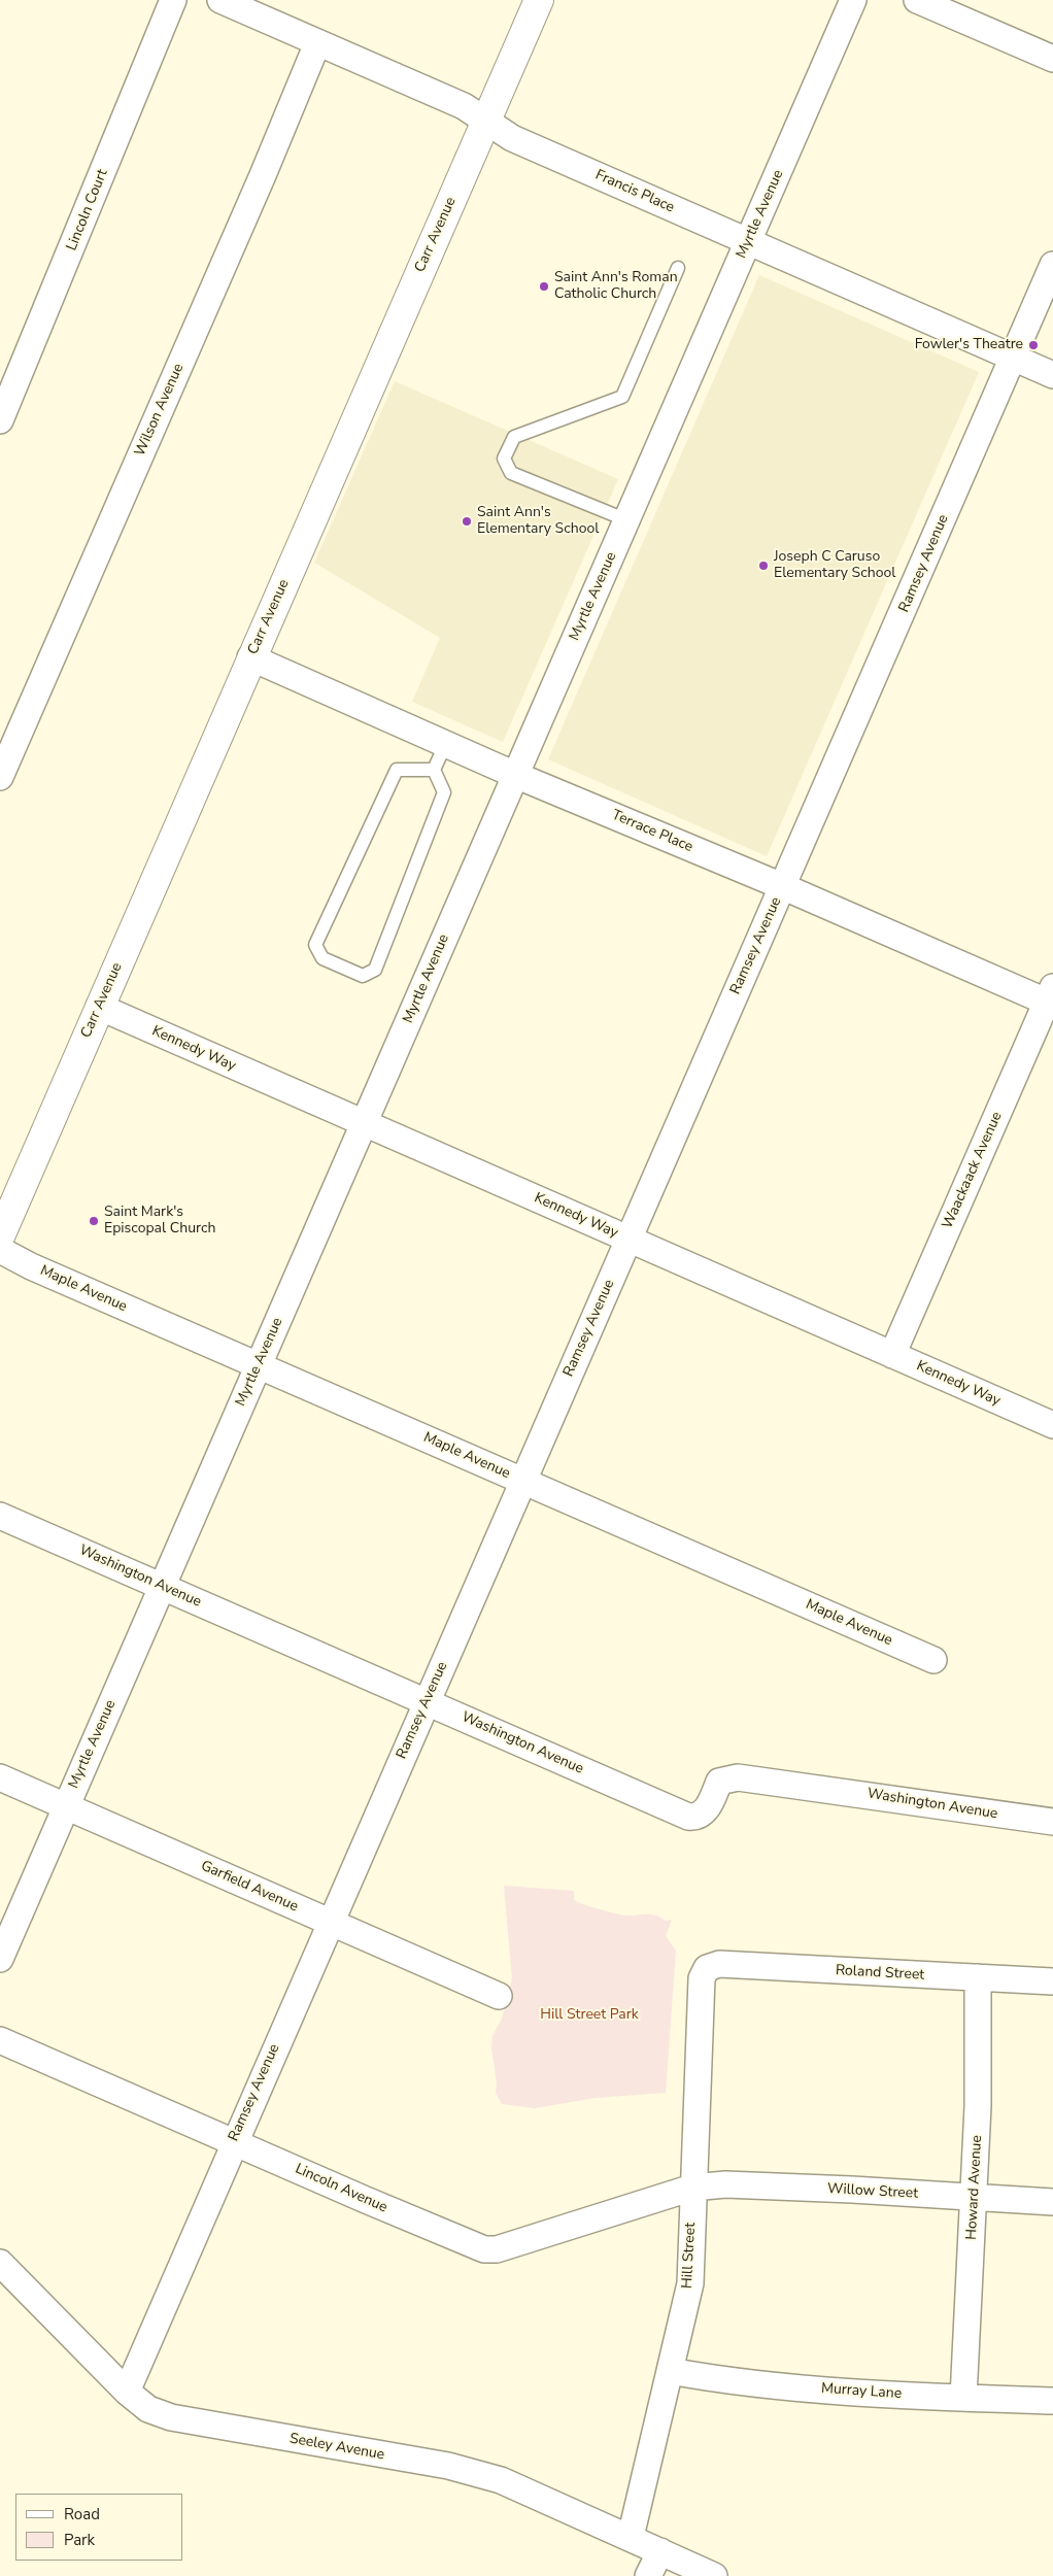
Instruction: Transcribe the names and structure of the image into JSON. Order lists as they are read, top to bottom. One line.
{"streets":{"street":["Francis Place","Lincoln Court","Myrtle Avenue","Carr Avenue","Wilson Avenue","Ramsey Avenue","Terrace Place","Kennedy Way","Waackaack Avenue","Maple Avenue","Washington Avenue","Garfield Avenue","Roland Street","Howard Avenue","Lincoln Avenue","Willow Street","Hill Street","Murray Lane","Seeley Avenue"]},"crossings":[["Francis Place","Myrtle Avenue"],["Francis Place","Carr Avenue"],["Francis Place","Wilson Avenue"],["Francis Place","Ramsey Avenue"],["Myrtle Avenue","Terrace Place"],["Myrtle Avenue","Kennedy Way"],["Myrtle Avenue","Maple Avenue"],["Myrtle Avenue","Washington Avenue"],["Myrtle Avenue","Garfield Avenue"],["Carr Avenue","Terrace Place"],["Carr Avenue","Kennedy Way"],["Ramsey Avenue","Terrace Place"],["Ramsey Avenue","Kennedy Way"],["Ramsey Avenue","Maple Avenue"],["Ramsey Avenue","Washington Avenue"],["Ramsey Avenue","Garfield Avenue"],["Ramsey Avenue","Lincoln Avenue"],["Ramsey Avenue","Seeley Avenue"],["Terrace Place","Waackaack Avenue"],["Kennedy Way","Waackaack Avenue"],["Roland Street","Howard Avenue"],["Roland Street","Hill Street"],["Howard Avenue","Willow Street"],["Howard Avenue","Murray Lane"],["Lincoln Avenue","Willow Street"],["Lincoln Avenue","Hill Street"],["Willow Street","Hill Street"],["Hill Street","Murray Lane"],["Hill Street","Seeley Avenue"]],"parks":["Hill Street Park"],"places":["Saint Ann's Roman Catholic Church","Fowler's Theatre","Saint Ann's Elementary School","Joseph C Caruso Elementary School","Saint Mark's Episcopal Church"],"legend":["Road","Park"]}
